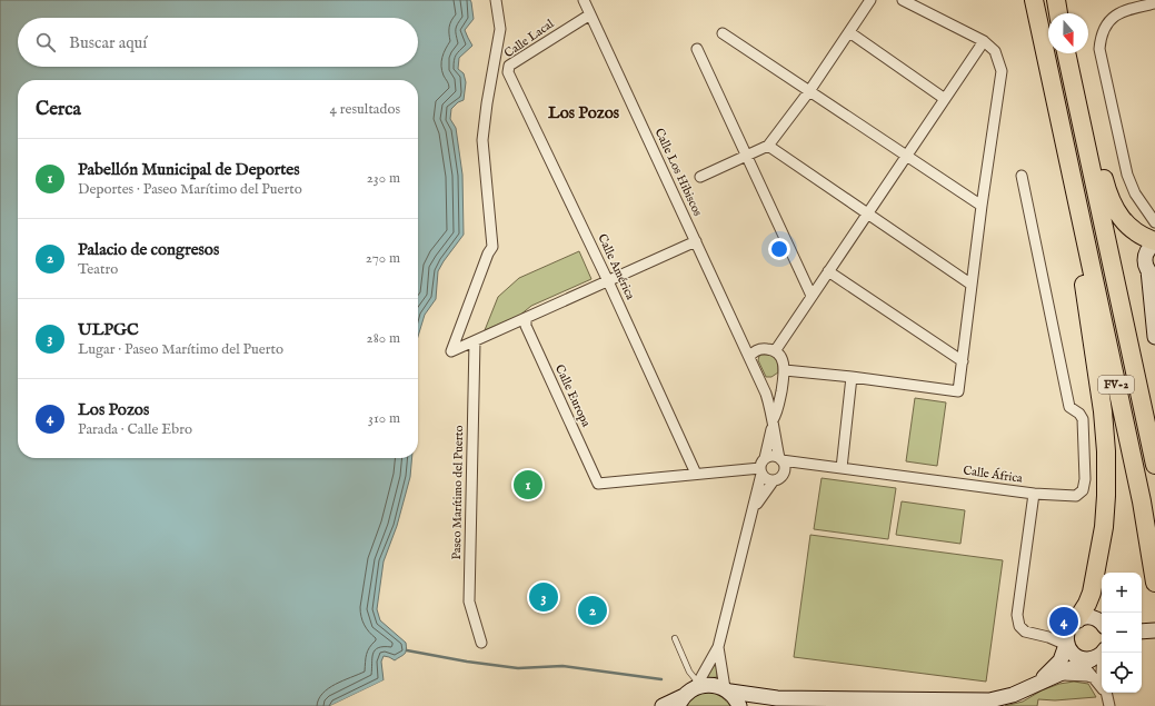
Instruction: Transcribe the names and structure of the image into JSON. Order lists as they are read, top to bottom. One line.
{"streets":{"highway":["FV-2"],"street":["Calle Lacal","Calle Los Hibiscos","Calle América","Calle Europa","Calle África","Paseo Marítimo del Puerto"]},"crossings":[["Calle Lacal","Calle Los Hibiscos"],["Calle Lacal","Calle América"],["Calle Los Hibiscos","Calle África"],["Calle América","Calle Europa"]],"districts":["Los Pozos"],"north":"bottom","page":{"search":"Buscar aquí","heading":["Cerca","4 resultados"],"list":[{"mark":"1","name":"Pabellón Municipal de Deportes","note":"Deportes · Paseo Marítimo del Puerto","value":"230 m"},{"mark":"2","name":"Palacio de congresos","note":"Teatro","value":"270 m"},{"mark":"3","name":"ULPGC","note":"Lugar · Paseo Marítimo del Puerto","value":"280 m"},{"mark":"4","name":"Los Pozos","note":"Parada · Calle Ebro","value":"310 m"}],"pins":["1","3","2","4"],"map_buttons":["+","−"]}}
